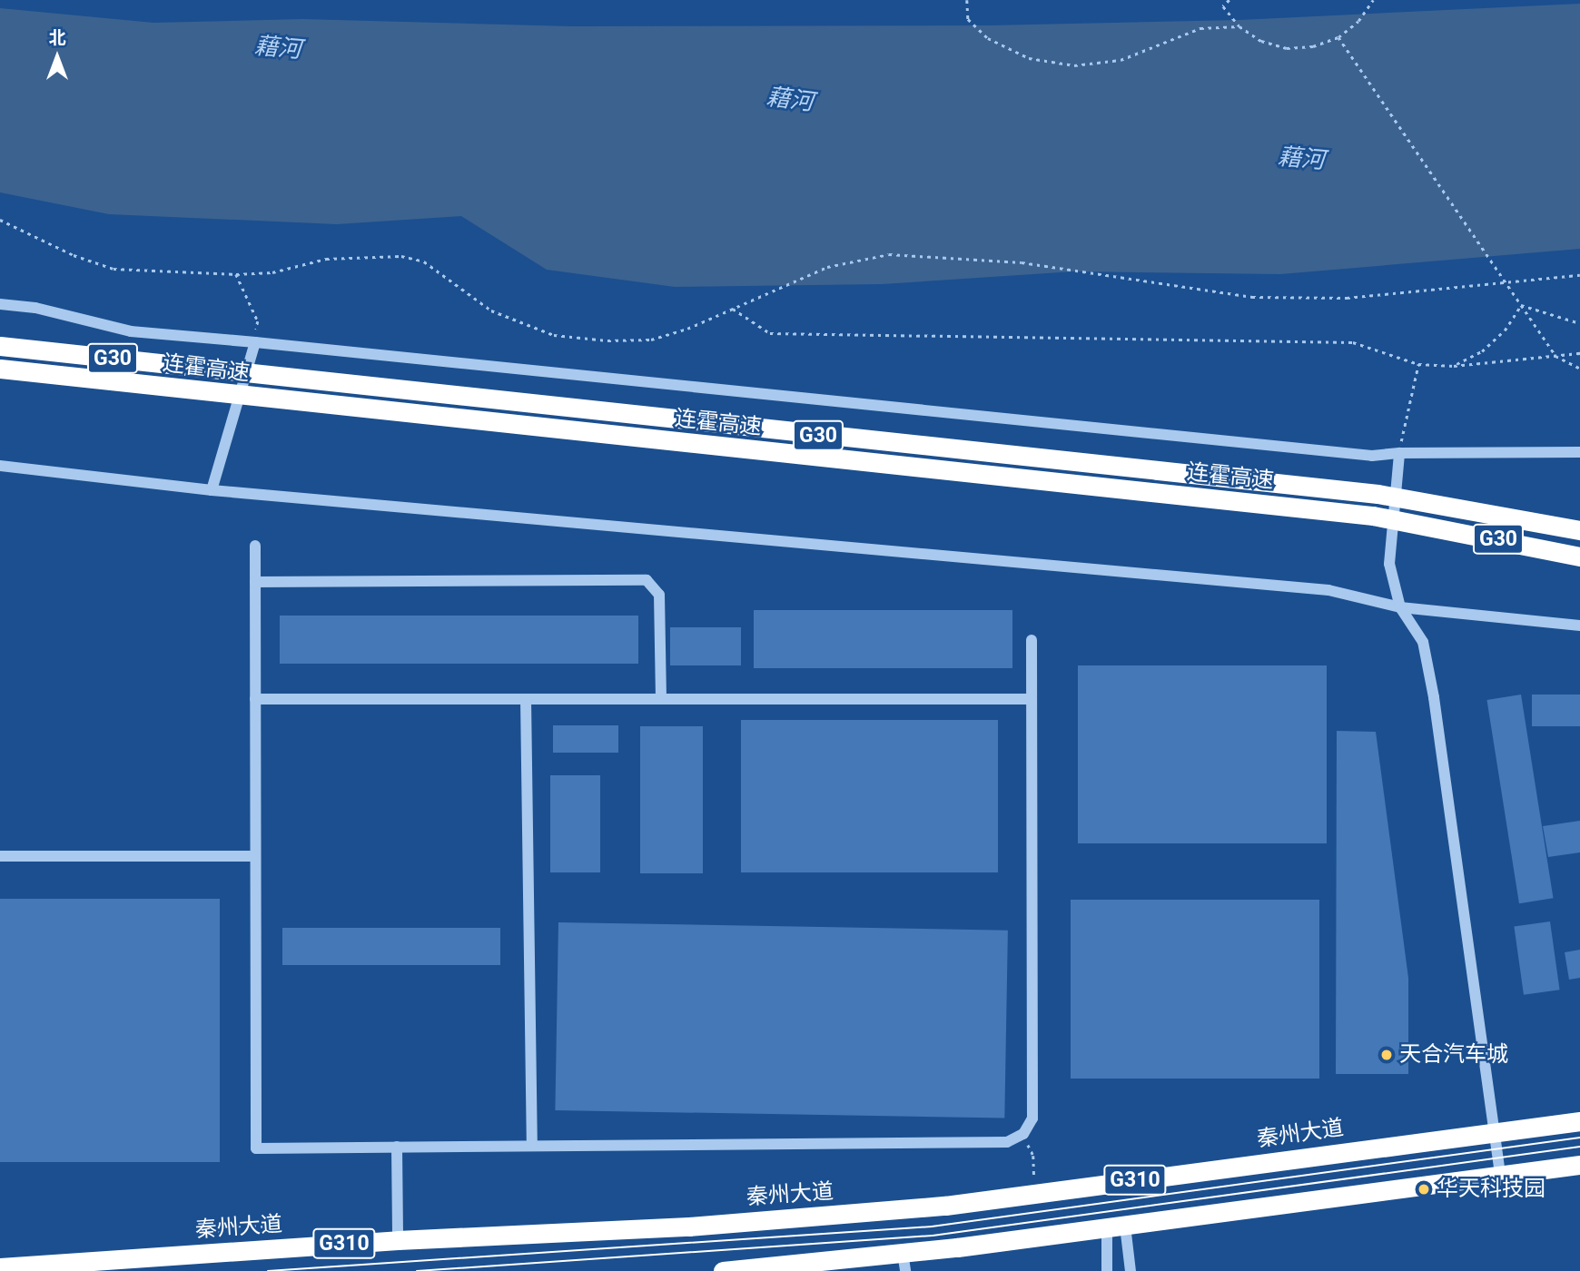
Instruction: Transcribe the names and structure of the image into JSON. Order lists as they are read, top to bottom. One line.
{"streets":{"highway":["G30","连霍高速","秦州大道","G310"]},"water":["藉河"],"places":["天合汽车城","华天科技园"],"north":"top"}
